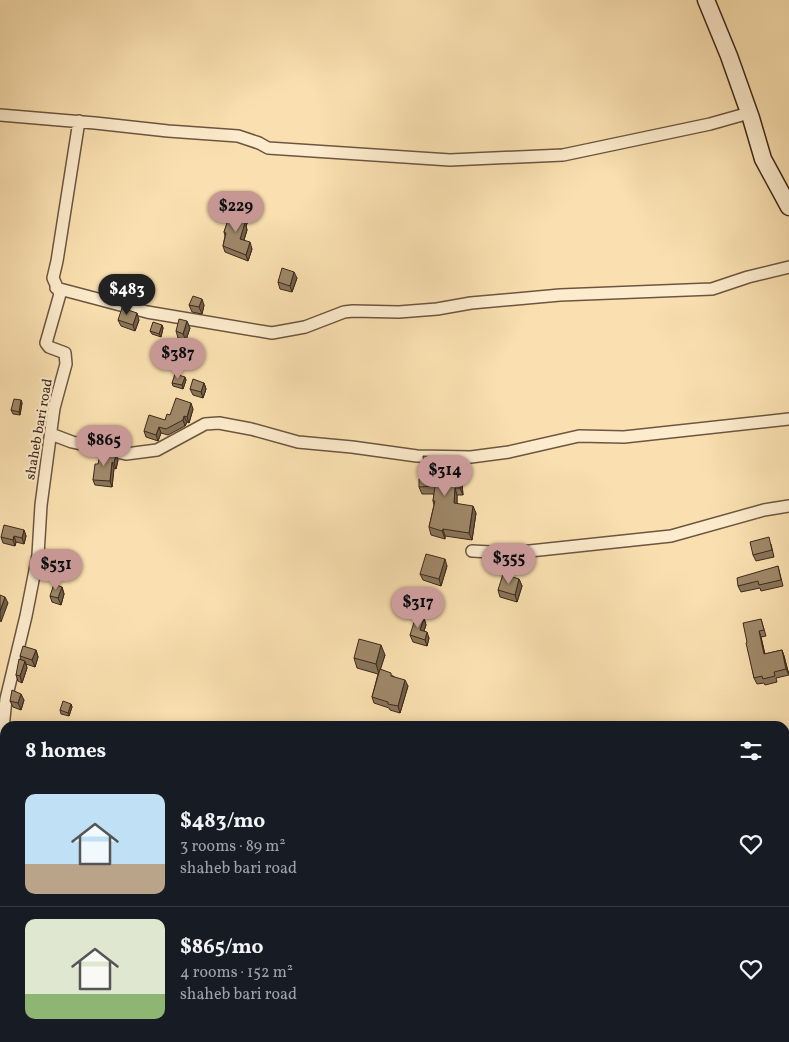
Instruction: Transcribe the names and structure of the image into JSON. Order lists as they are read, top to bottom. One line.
{"streets":{"street":["shaheb bari road"]},"page":{"price":["$229","$483","$387","$865","$314","$355","$531","$317"],"heading":"8 homes","list":[{"name":"$483/mo","note":"3 rooms · 89 m² · shaheb bari road"},{"name":"$865/mo","note":"4 rooms · 152 m² · shaheb bari road"}]}}
